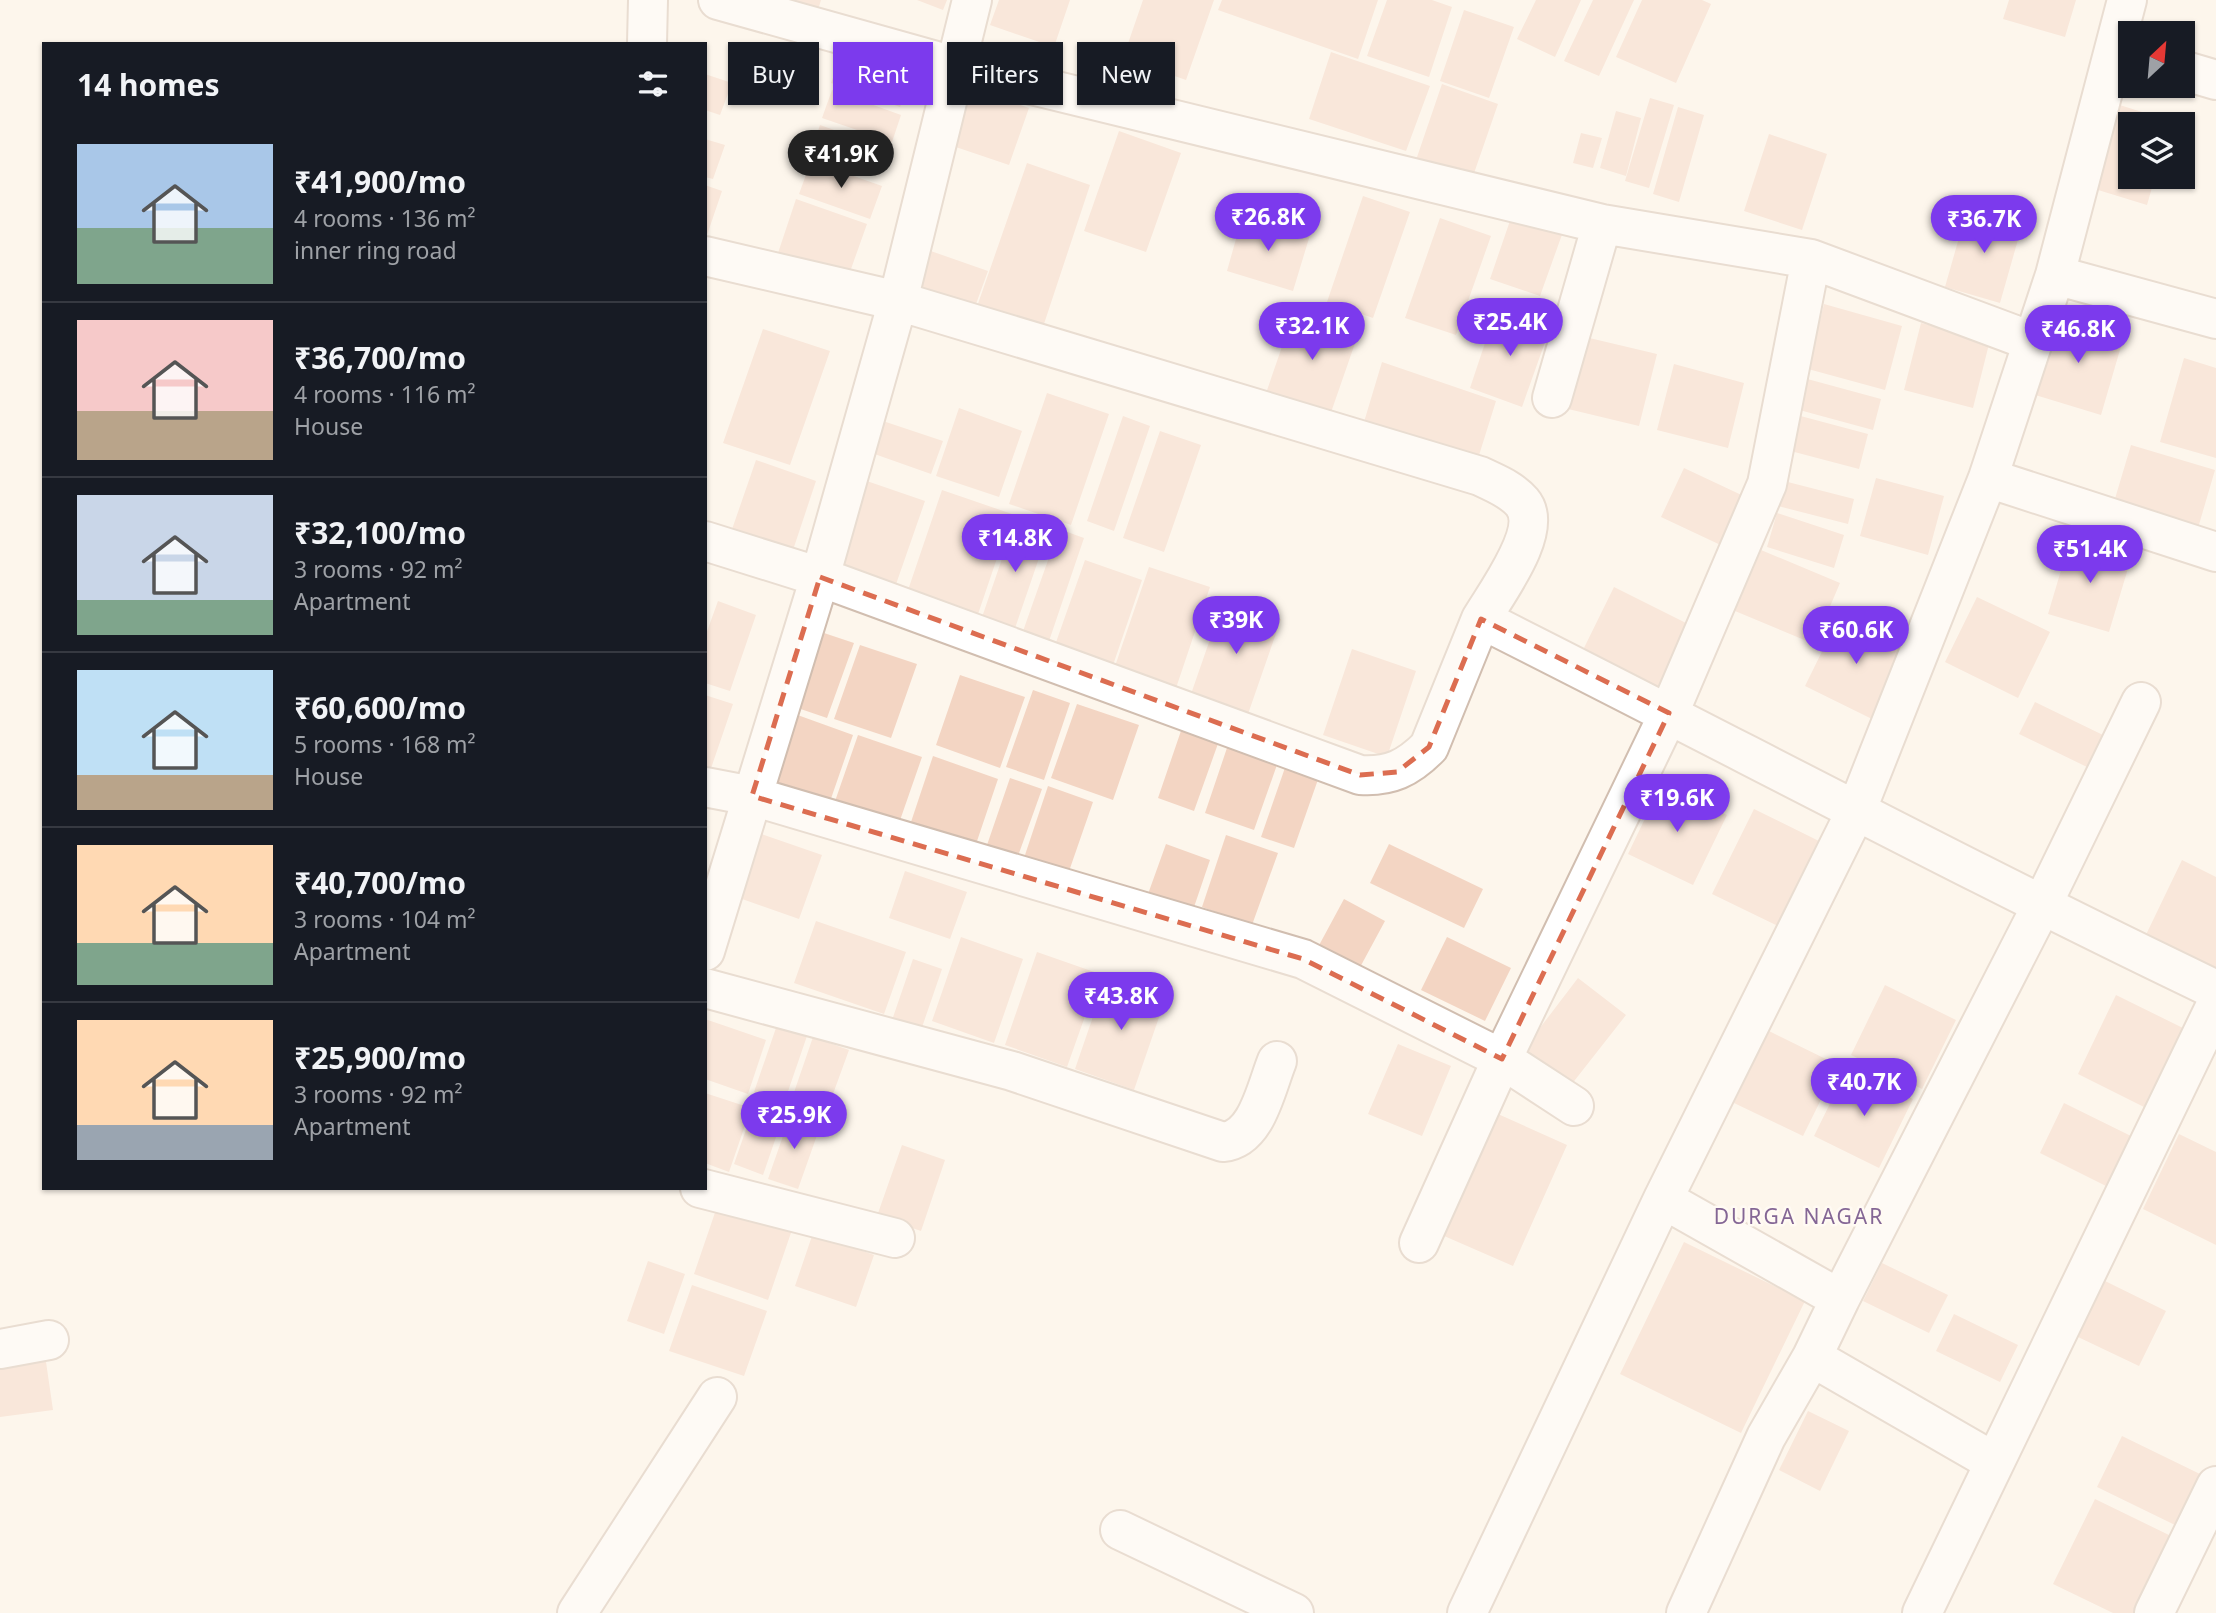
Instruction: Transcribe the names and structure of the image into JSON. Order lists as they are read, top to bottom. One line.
{"districts":["DURGA NAGAR"],"north":"top right","page":{"chip":["Buy","Rent","Filters","New"],"heading":"14 homes","list":[{"name":"₹41,900/mo","note":"4 rooms · 136 m² · inner ring road"},{"name":"₹36,700/mo","note":"4 rooms · 116 m² · House"},{"name":"₹32,100/mo","note":"3 rooms · 92 m² · Apartment"},{"name":"₹60,600/mo","note":"5 rooms · 168 m² · House"},{"name":"₹40,700/mo","note":"3 rooms · 104 m² · Apartment"},{"name":"₹25,900/mo","note":"3 rooms · 92 m² · Apartment"}],"price":["₹41.9K","₹26.8K","₹36.7K","₹25.4K","₹32.1K","₹46.8K","₹14.8K","₹51.4K","₹39K","₹60.6K","₹19.6K","₹43.8K","₹40.7K","₹25.9K"]}}
